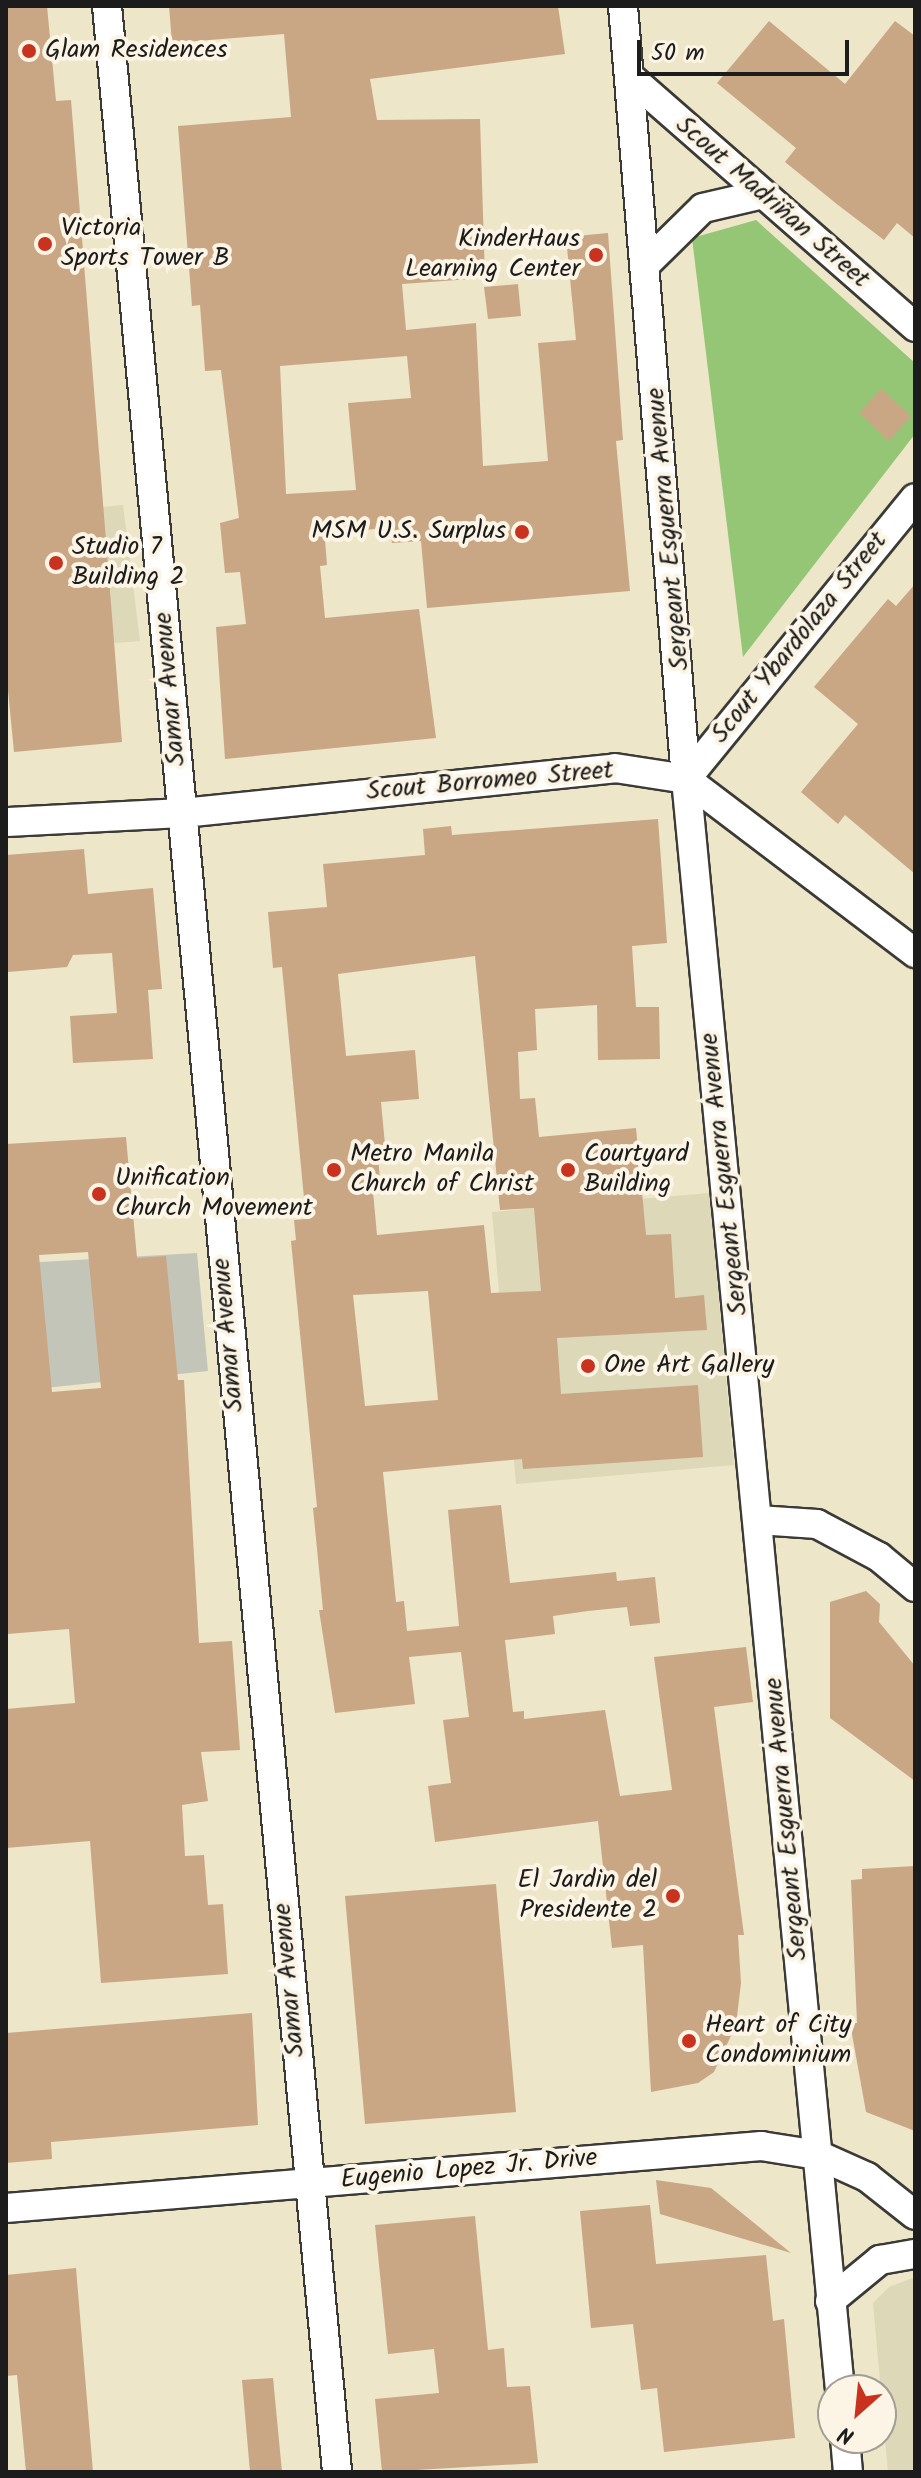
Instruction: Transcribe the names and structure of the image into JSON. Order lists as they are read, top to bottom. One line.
{"streets":{"street":["Scout Madriñan Street","Sergeant Esguerra Avenue","Scout Ybardolaza Street","Samar Avenue","Scout Borromeo Street","Eugenio Lopez Jr. Drive"]},"crossings":[["Scout Madriñan Street","Sergeant Esguerra Avenue"],["Sergeant Esguerra Avenue","Scout Ybardolaza Street"],["Sergeant Esguerra Avenue","Scout Borromeo Street"],["Sergeant Esguerra Avenue","Eugenio Lopez Jr. Drive"],["Scout Ybardolaza Street","Scout Borromeo Street"],["Samar Avenue","Scout Borromeo Street"],["Samar Avenue","Eugenio Lopez Jr. Drive"]],"places":["Glam Residences","Victoria Sports Tower B","KinderHaus Learning Center","MSM U.S. Surplus","Studio 7 Building 2","Metro Manila Church of Christ","Courtyard Building","Unification Church Movement","One Art Gallery","El Jardin del Presidente 2","Heart of City Condominium"],"scale_bar":"50 m","north":"bottom left"}
